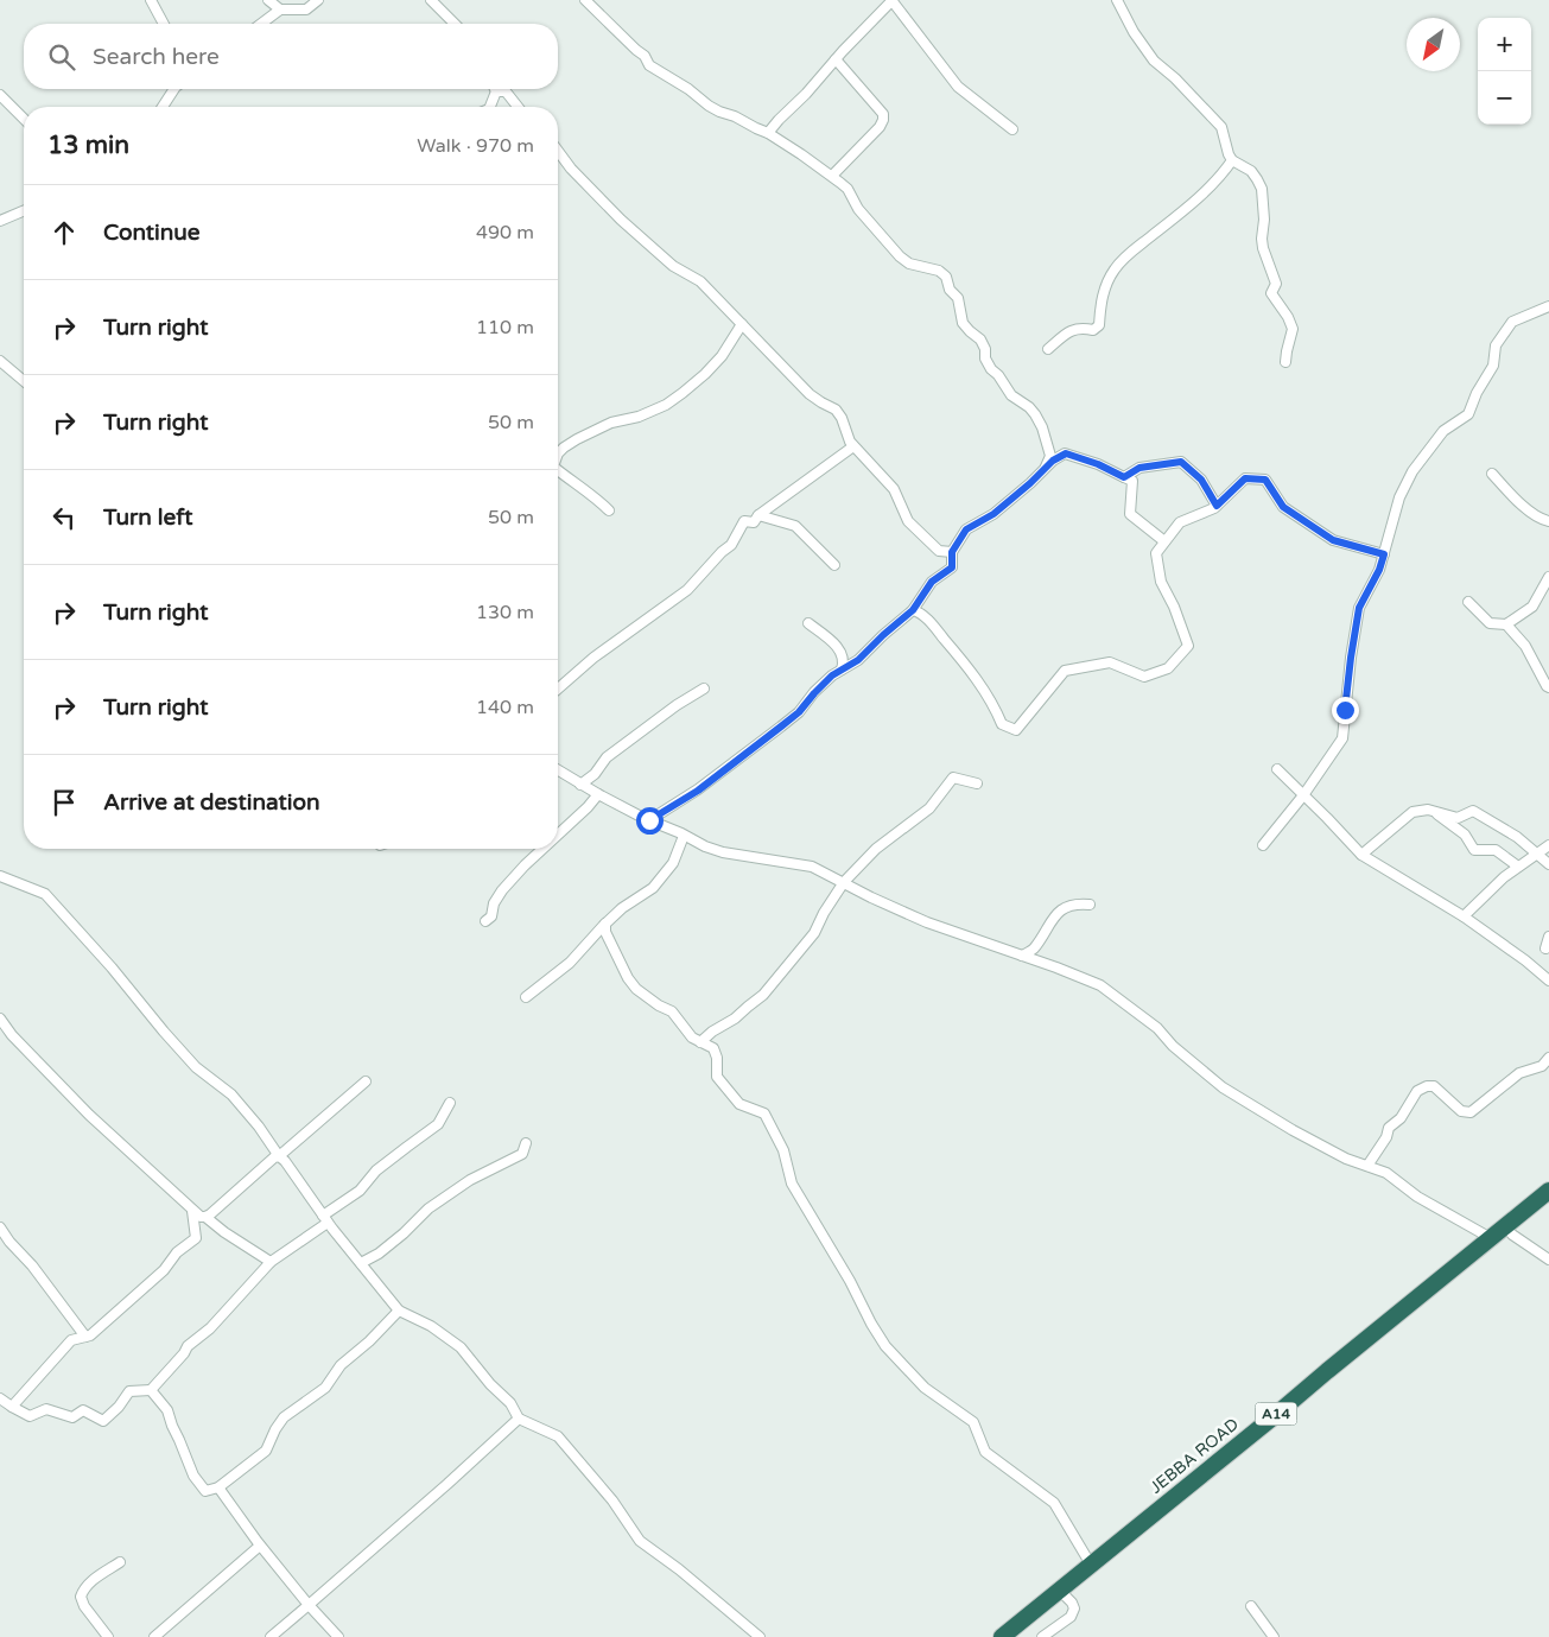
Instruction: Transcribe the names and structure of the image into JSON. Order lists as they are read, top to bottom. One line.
{"streets":{"highway":["A14","JEBBA ROAD"]},"north":"bottom left","page":{"map_buttons":["+","−"],"search":"Search here","heading":["13 min","Walk · 970 m"],"list":[["Continue","490 m"],["Turn right","110 m"],["Turn right","50 m"],["Turn left","50 m"],["Turn right","130 m"],["Turn right","140 m"],"Arrive at destination"]}}
